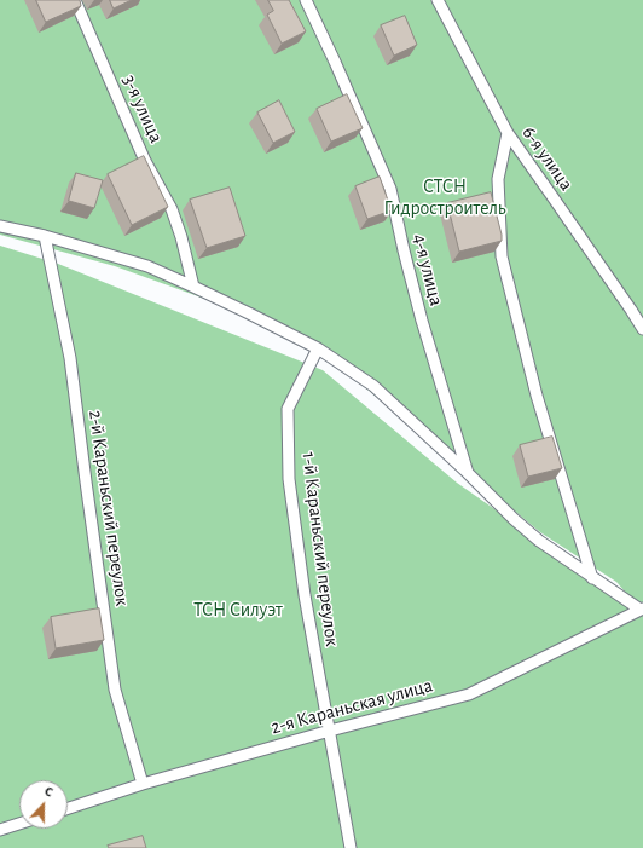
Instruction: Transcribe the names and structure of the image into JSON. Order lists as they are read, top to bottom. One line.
{"streets":{"lane":["3-я улица","6-я улица","4-я улица","2-й Караньский переулок","1-й Караньский переулок","2-я Караньская улица"]},"crossings":[["2-й Караньский переулок","2-я Караньская улица"],["1-й Караньский переулок","2-я Караньская улица"]],"parks":["СТСН Гидростроитель","ТСН Силуэт"],"north":"top"}
